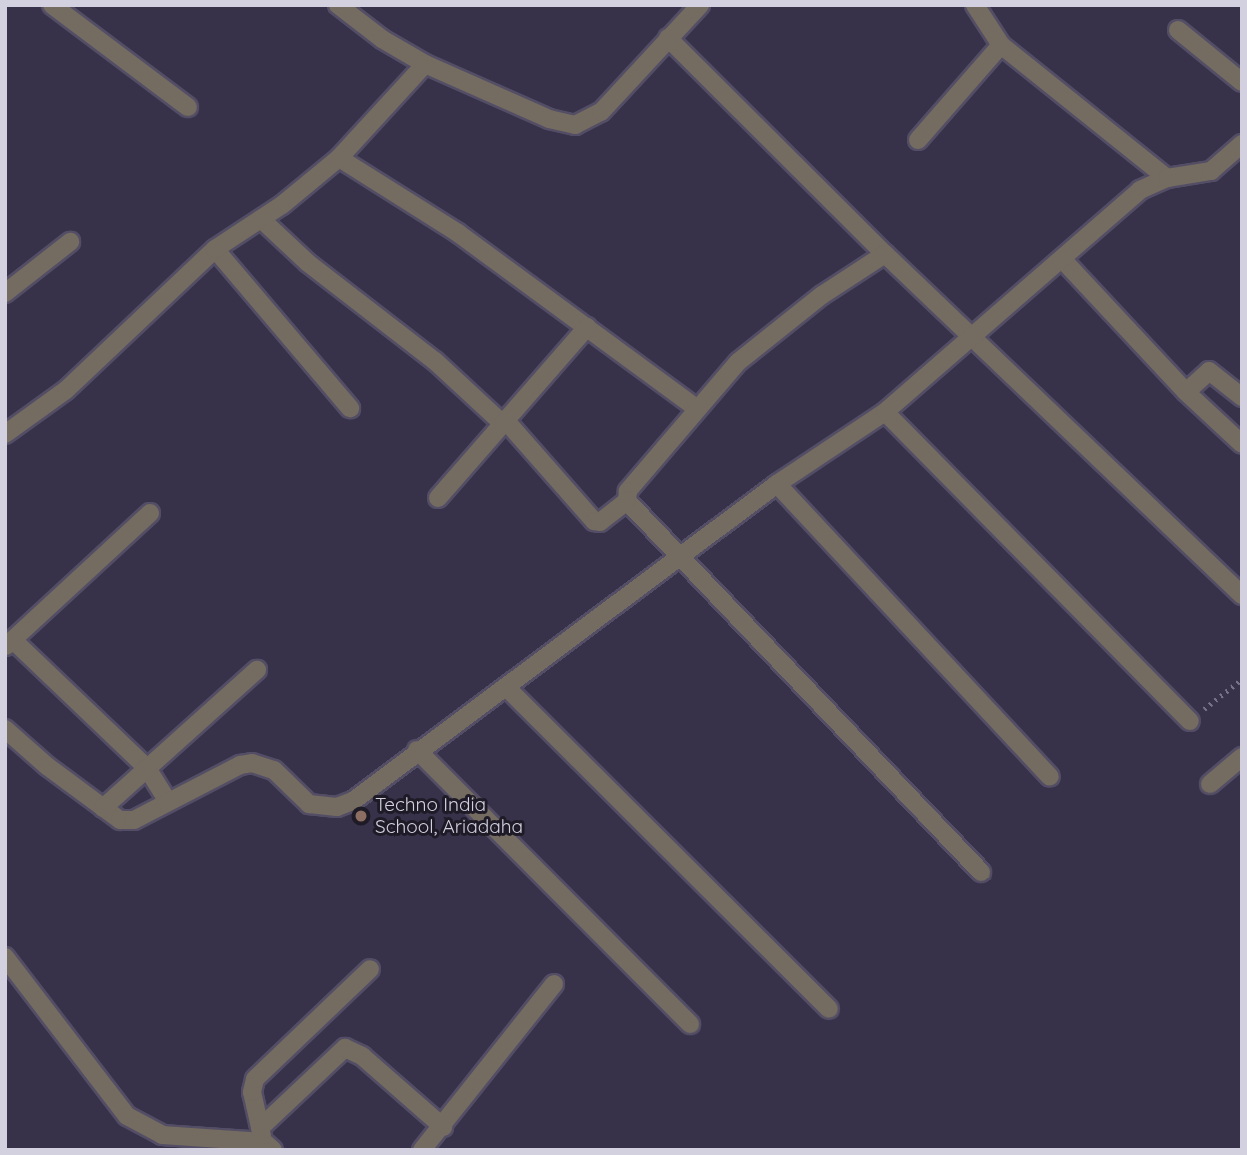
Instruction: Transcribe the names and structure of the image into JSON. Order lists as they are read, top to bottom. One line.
{"places":["Techno India School, Ariadaha"]}
